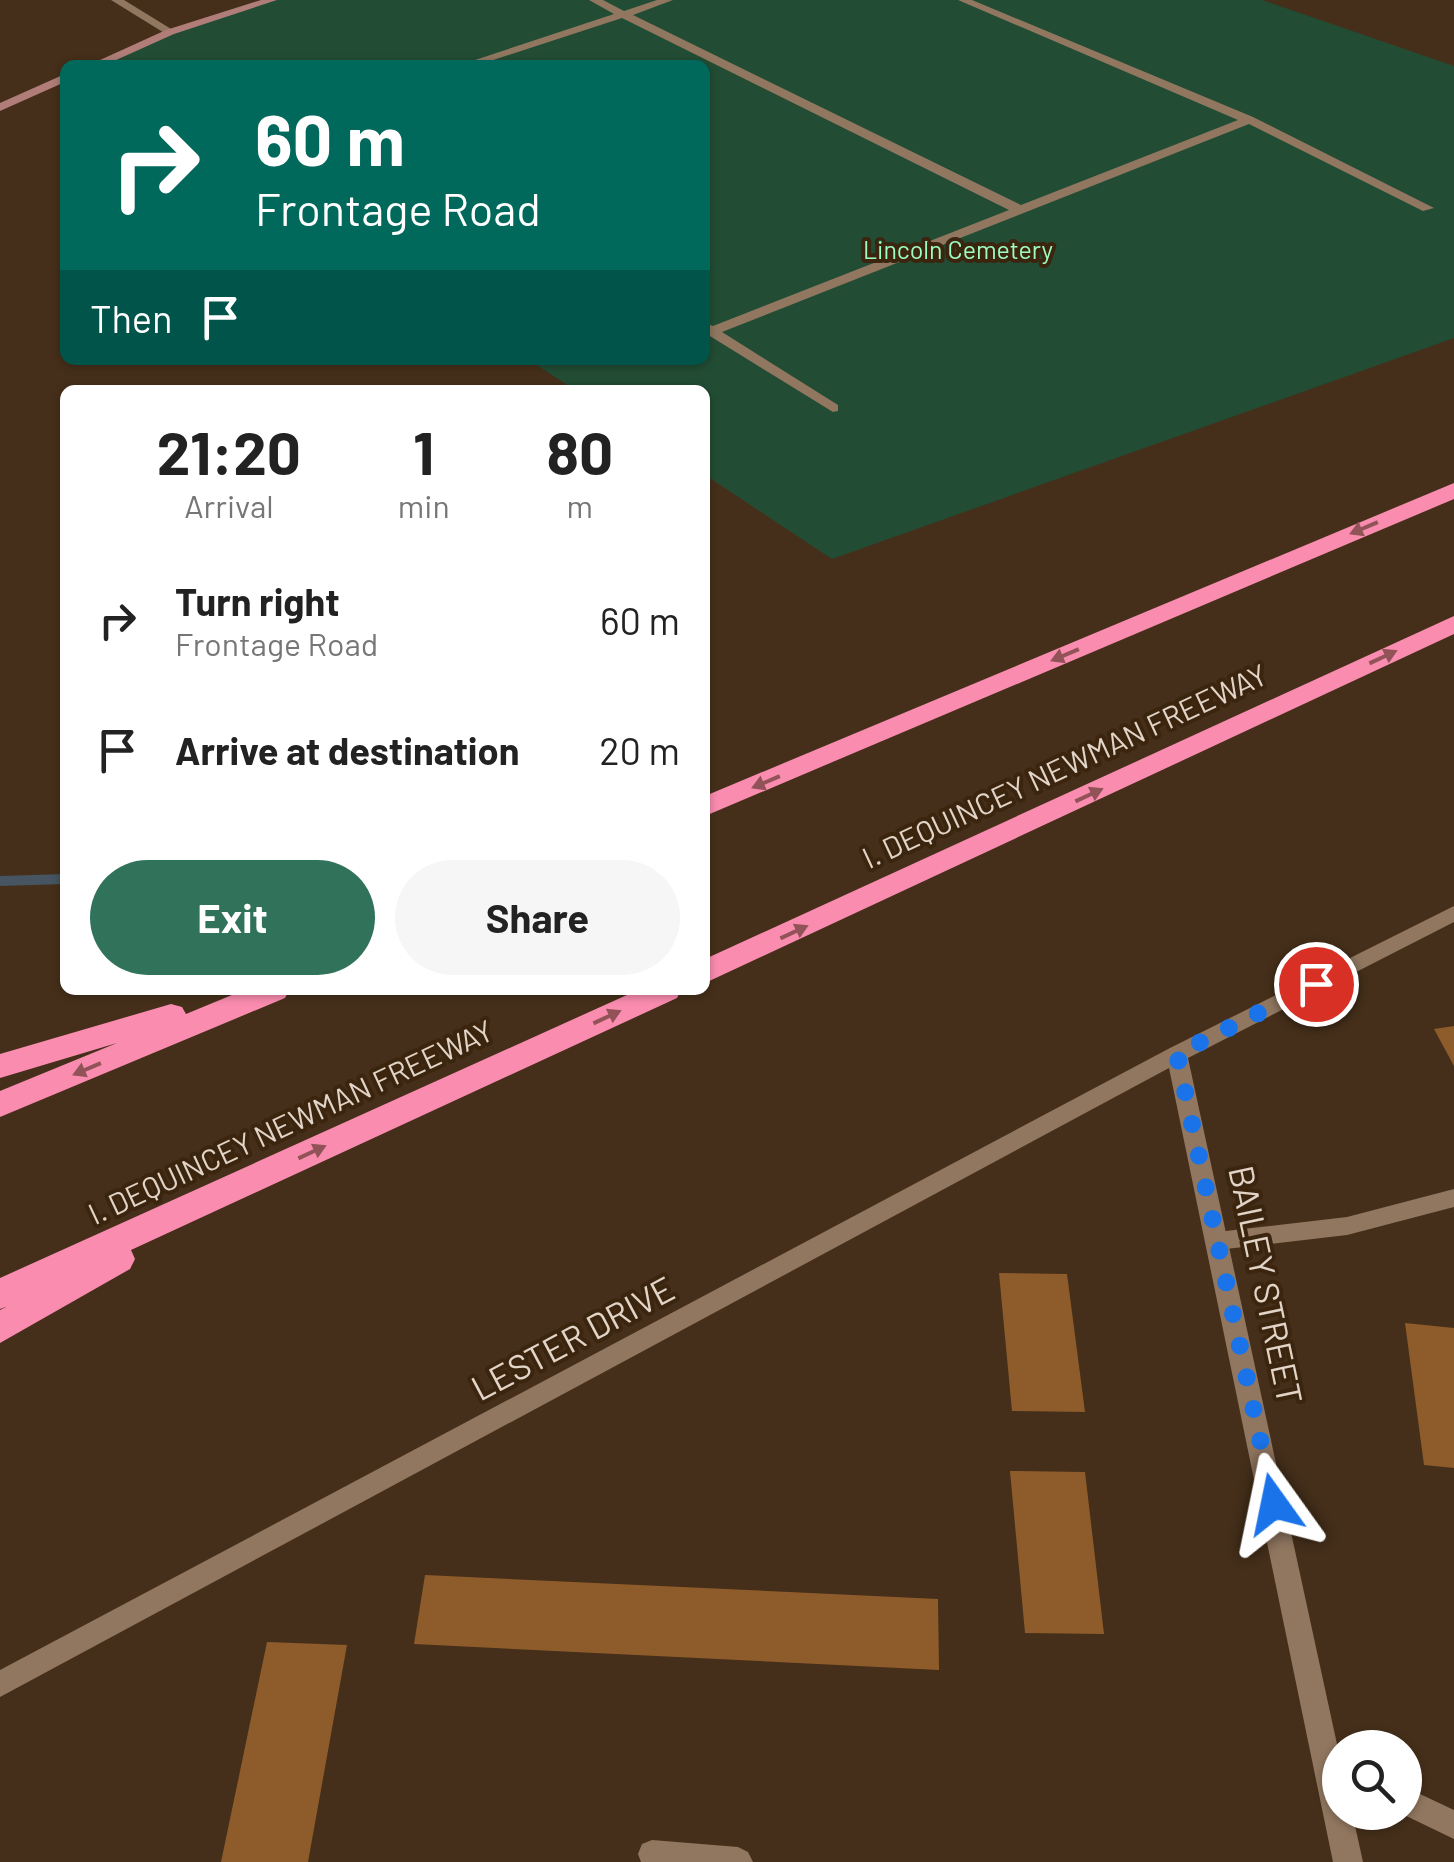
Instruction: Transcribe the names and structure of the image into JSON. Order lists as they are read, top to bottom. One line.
{"streets":{"highway":["I. DEQUINCEY NEWMAN FREEWAY"],"street":["BAILEY STREET","LESTER DRIVE"]},"crossings":[["BAILEY STREET","LESTER DRIVE"]],"parks":["Lincoln Cemetery"],"page":{"turn":["60 m","Frontage Road"],"then":"Then","eta":["21:20","Arrival","1","min","80","m"],"list":[{"name":"Turn right","note":"Frontage Road","value":"60 m"},{"name":"Arrive at destination","value":"20 m"}],"buttons":["Exit","Share"]}}
